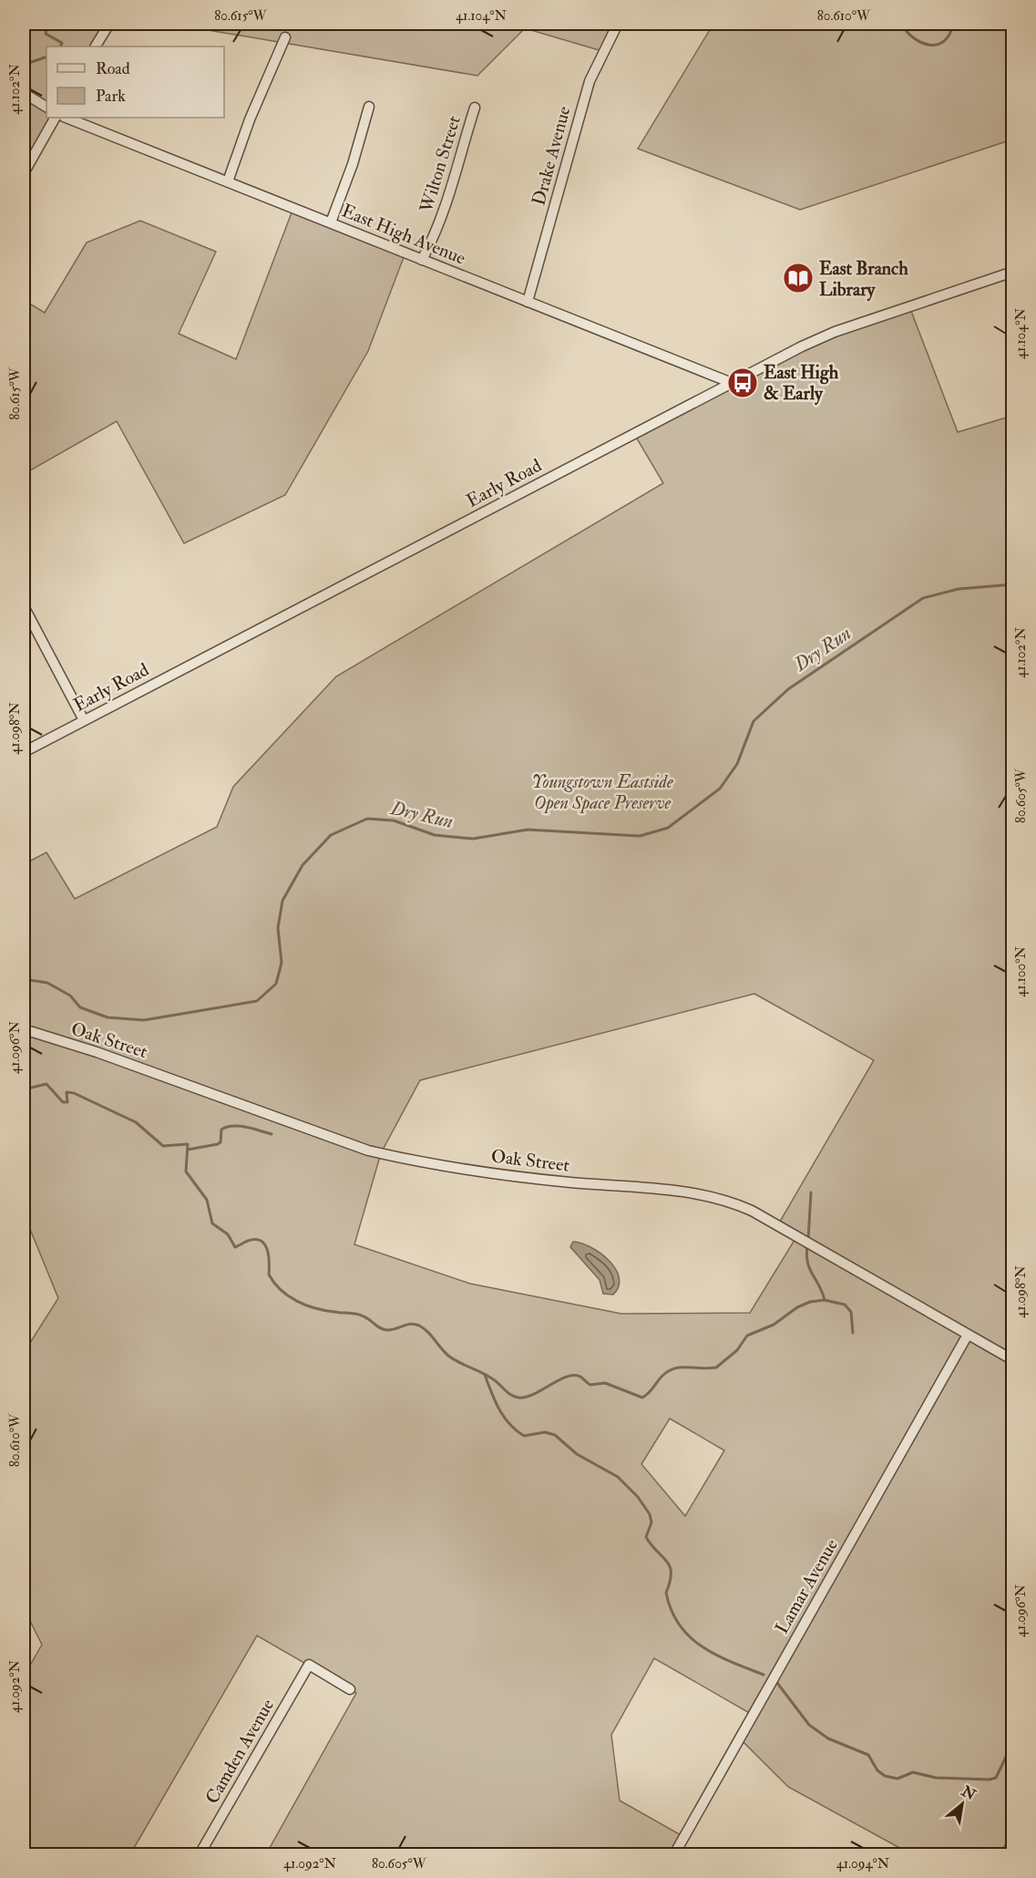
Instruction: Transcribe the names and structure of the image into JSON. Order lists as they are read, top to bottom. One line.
{"streets":{"street":["Drake Avenue","Wilton Street","East High Avenue","Early Road","Oak Street","Lamar Avenue","Camden Avenue"]},"crossings":[["Drake Avenue","East High Avenue"],["Wilton Street","East High Avenue"],["East High Avenue","Early Road"],["Oak Street","Lamar Avenue"]],"water":["Dry Run"],"parks":["Youngstown Eastside Open Space Preserve"],"places":{"library":["East Branch Library"],"bus stop":["East High & Early"]},"legend":["Road","Park"],"north":"top right","coordinates":["80.615°W","41.104°N","80.610°W","41.102°N","41.098°N","80.605°W","41.100°N","41.096°N","41.092°N","41.094°N"]}
